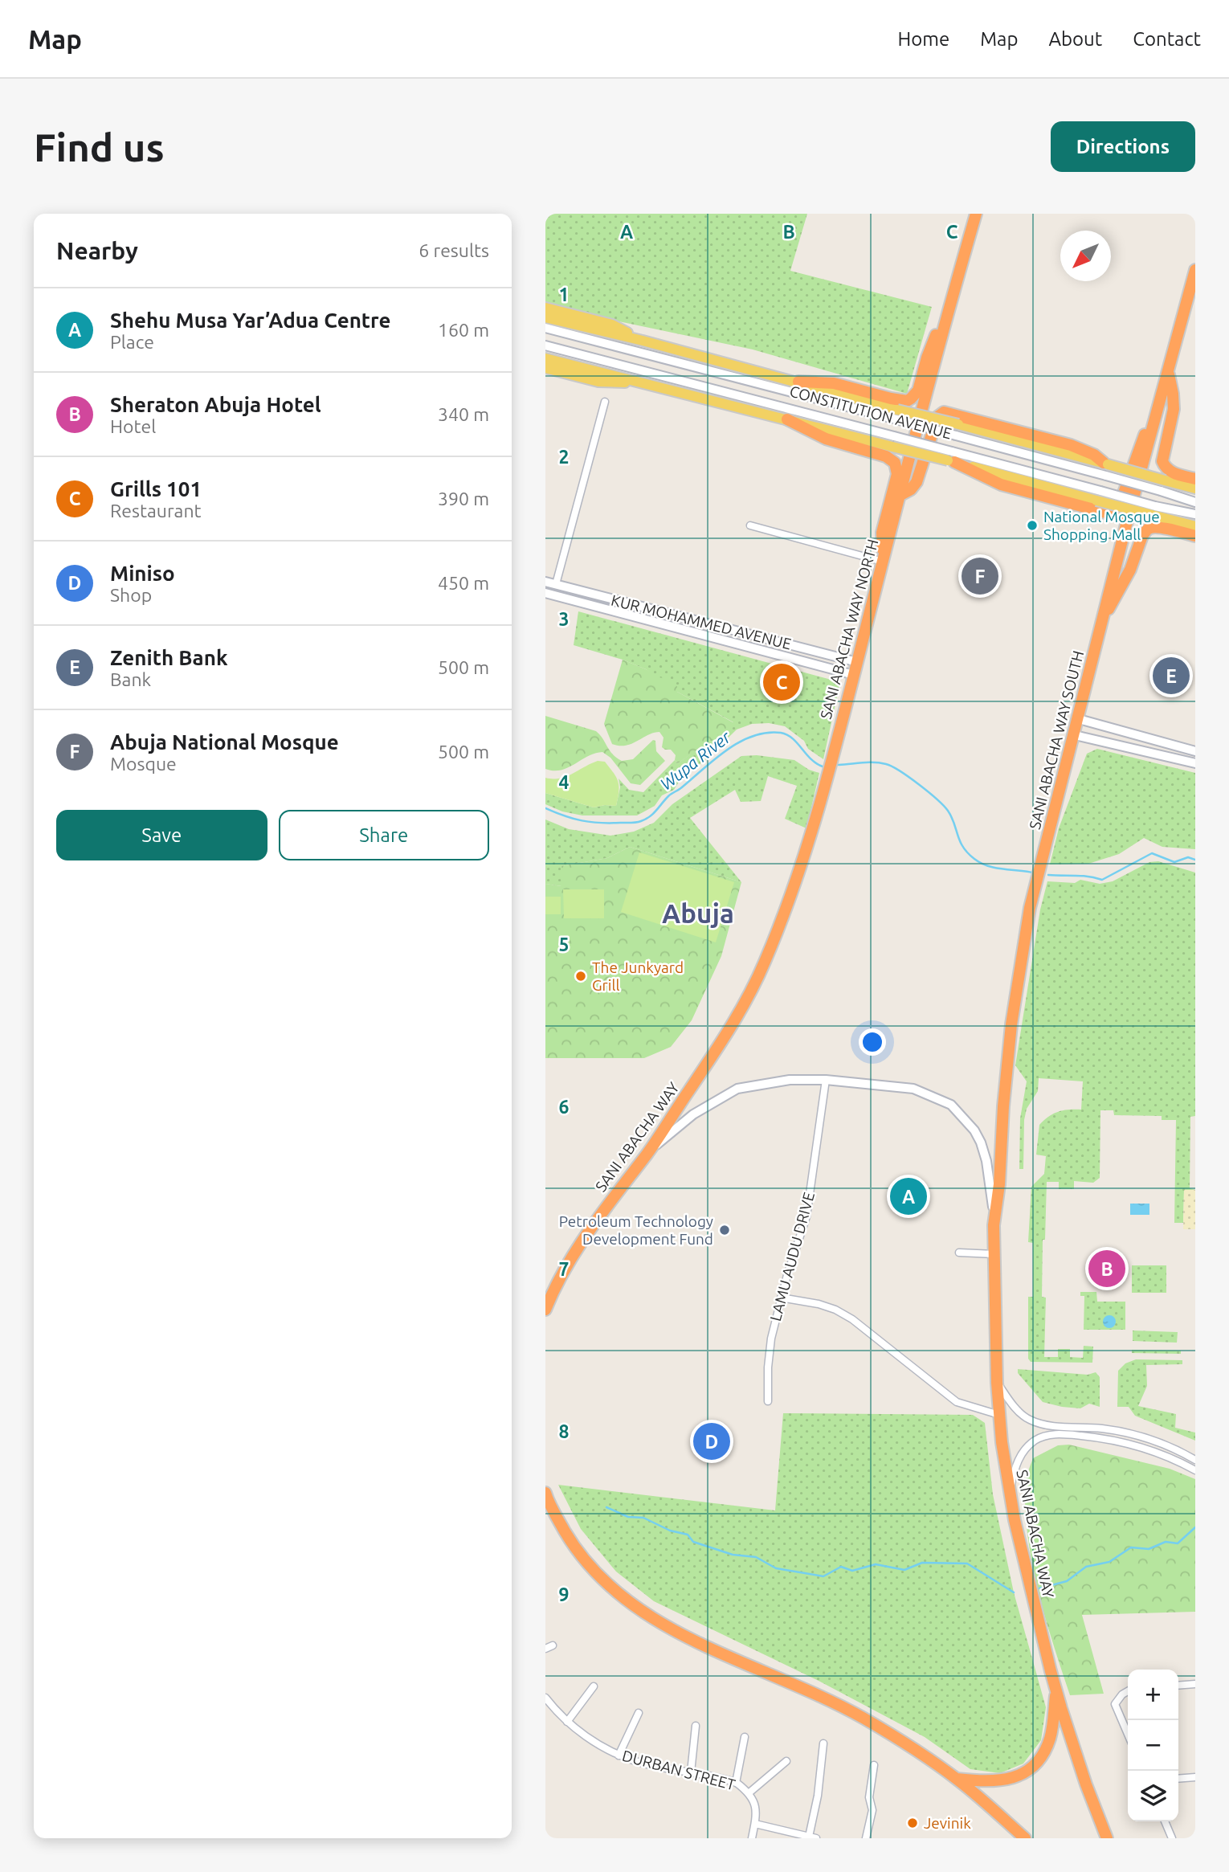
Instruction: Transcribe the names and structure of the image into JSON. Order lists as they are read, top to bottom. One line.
{"streets":{"highway":["SANI ABACHA WAY NORTH","SANI ABACHA WAY SOUTH","SANI ABACHA WAY"],"main road":["CONSTITUTION AVENUE","KUR MOHAMMED AVENUE"],"street":["LAMU AUDU DRIVE","DURBAN STREET"]},"crossings":[["KUR MOHAMMED AVENUE","SANI ABACHA WAY NORTH"],["SANI ABACHA WAY NORTH","SANI ABACHA WAY"],["SANI ABACHA WAY SOUTH","SANI ABACHA WAY"]],"districts":["Abuja"],"water":["Wupa River"],"places":["National Mosque Shopping Mall","The Junkyard Grill","Petroleum Technology Development Fund","Jevinik"],"north":"bottom left","page":{"header":"Map","nav":["Home","Map","About","Contact"],"buttons":["Directions",["Save","Share"]],"title":"Find us","heading":["Nearby","6 results"],"list":[{"mark":"A","name":"Shehu Musa Yar’Adua Centre","note":"Place","value":"160 m"},{"mark":"B","name":"Sheraton Abuja Hotel","note":"Hotel","value":"340 m"},{"mark":"C","name":"Grills 101","note":"Restaurant","value":"390 m"},{"mark":"D","name":"Miniso","note":"Shop","value":"450 m"},{"mark":"E","name":"Zenith Bank","note":"Bank","value":"500 m"},{"mark":"F","name":"Abuja National Mosque","note":"Mosque","value":"500 m"}],"pins":["F","E","C","A","B","D"],"map_buttons":["+","−"]},"grid":{"columns":["A","B","C"],"rows":["1","2","3","4","5","6","7","8","9"]}}
